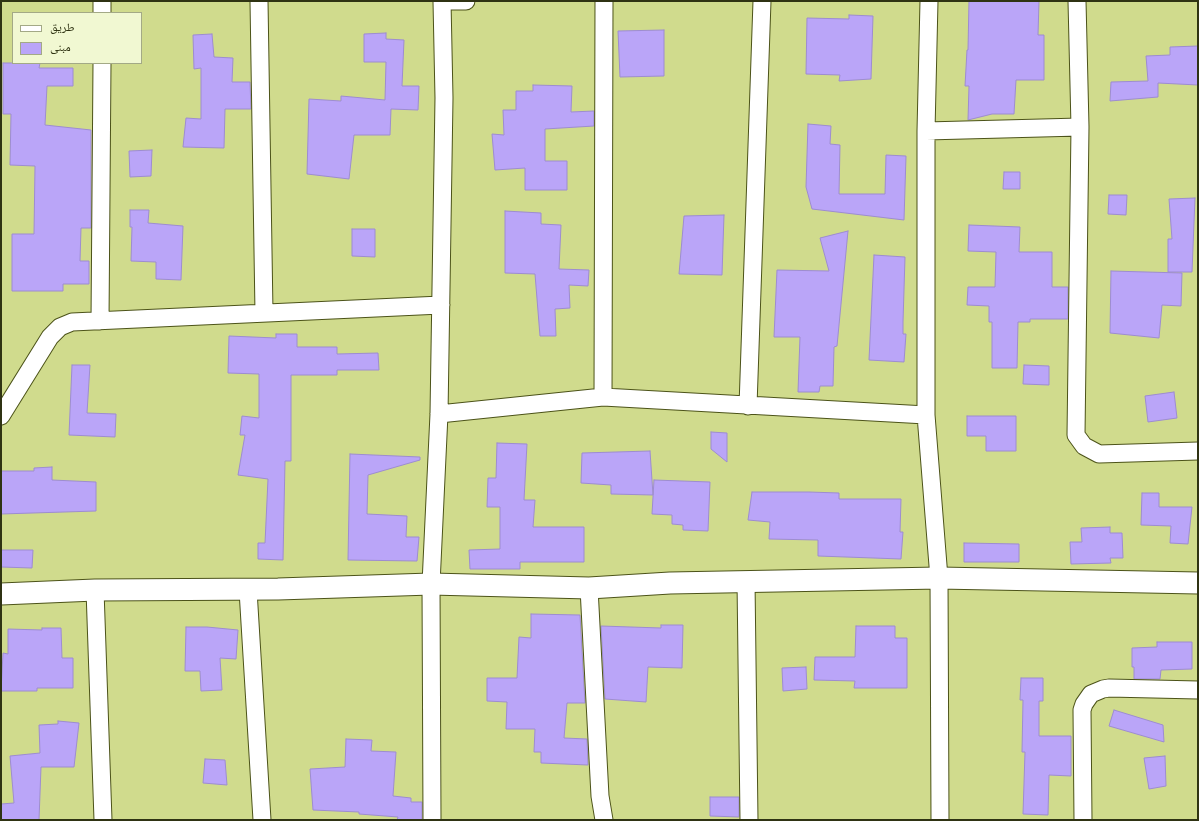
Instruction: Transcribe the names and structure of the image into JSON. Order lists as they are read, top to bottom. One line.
{"legend":["طريق","مبنى"]}
